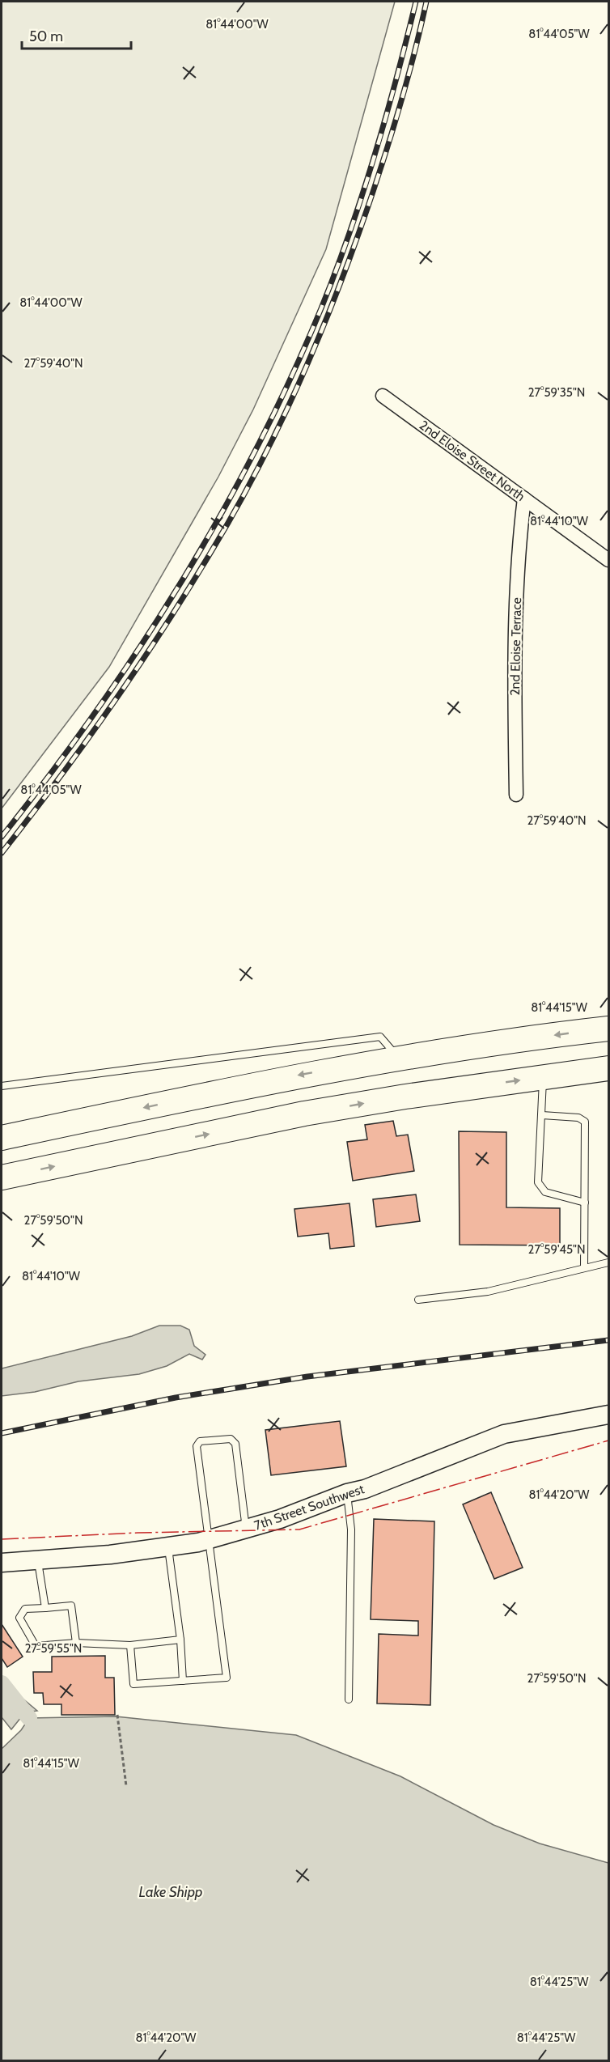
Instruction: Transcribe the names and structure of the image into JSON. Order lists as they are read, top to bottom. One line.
{"streets":{"street":["2nd Eloise Street North","2nd Eloise Terrace","7th Street Southwest"]},"crossings":[["2nd Eloise Street North","2nd Eloise Terrace"]],"water":["Lake Shipp"],"scale_bar":"50 m","coordinates":["81°44'00\"W","81°44'05\"W","27°59'40\"N","27°59'35\"N","81°44'10\"W","81°44'15\"W","27°59'50\"N","27°59'45\"N","81°44'20\"W","27°59'55\"N","81°44'25\"W"]}
